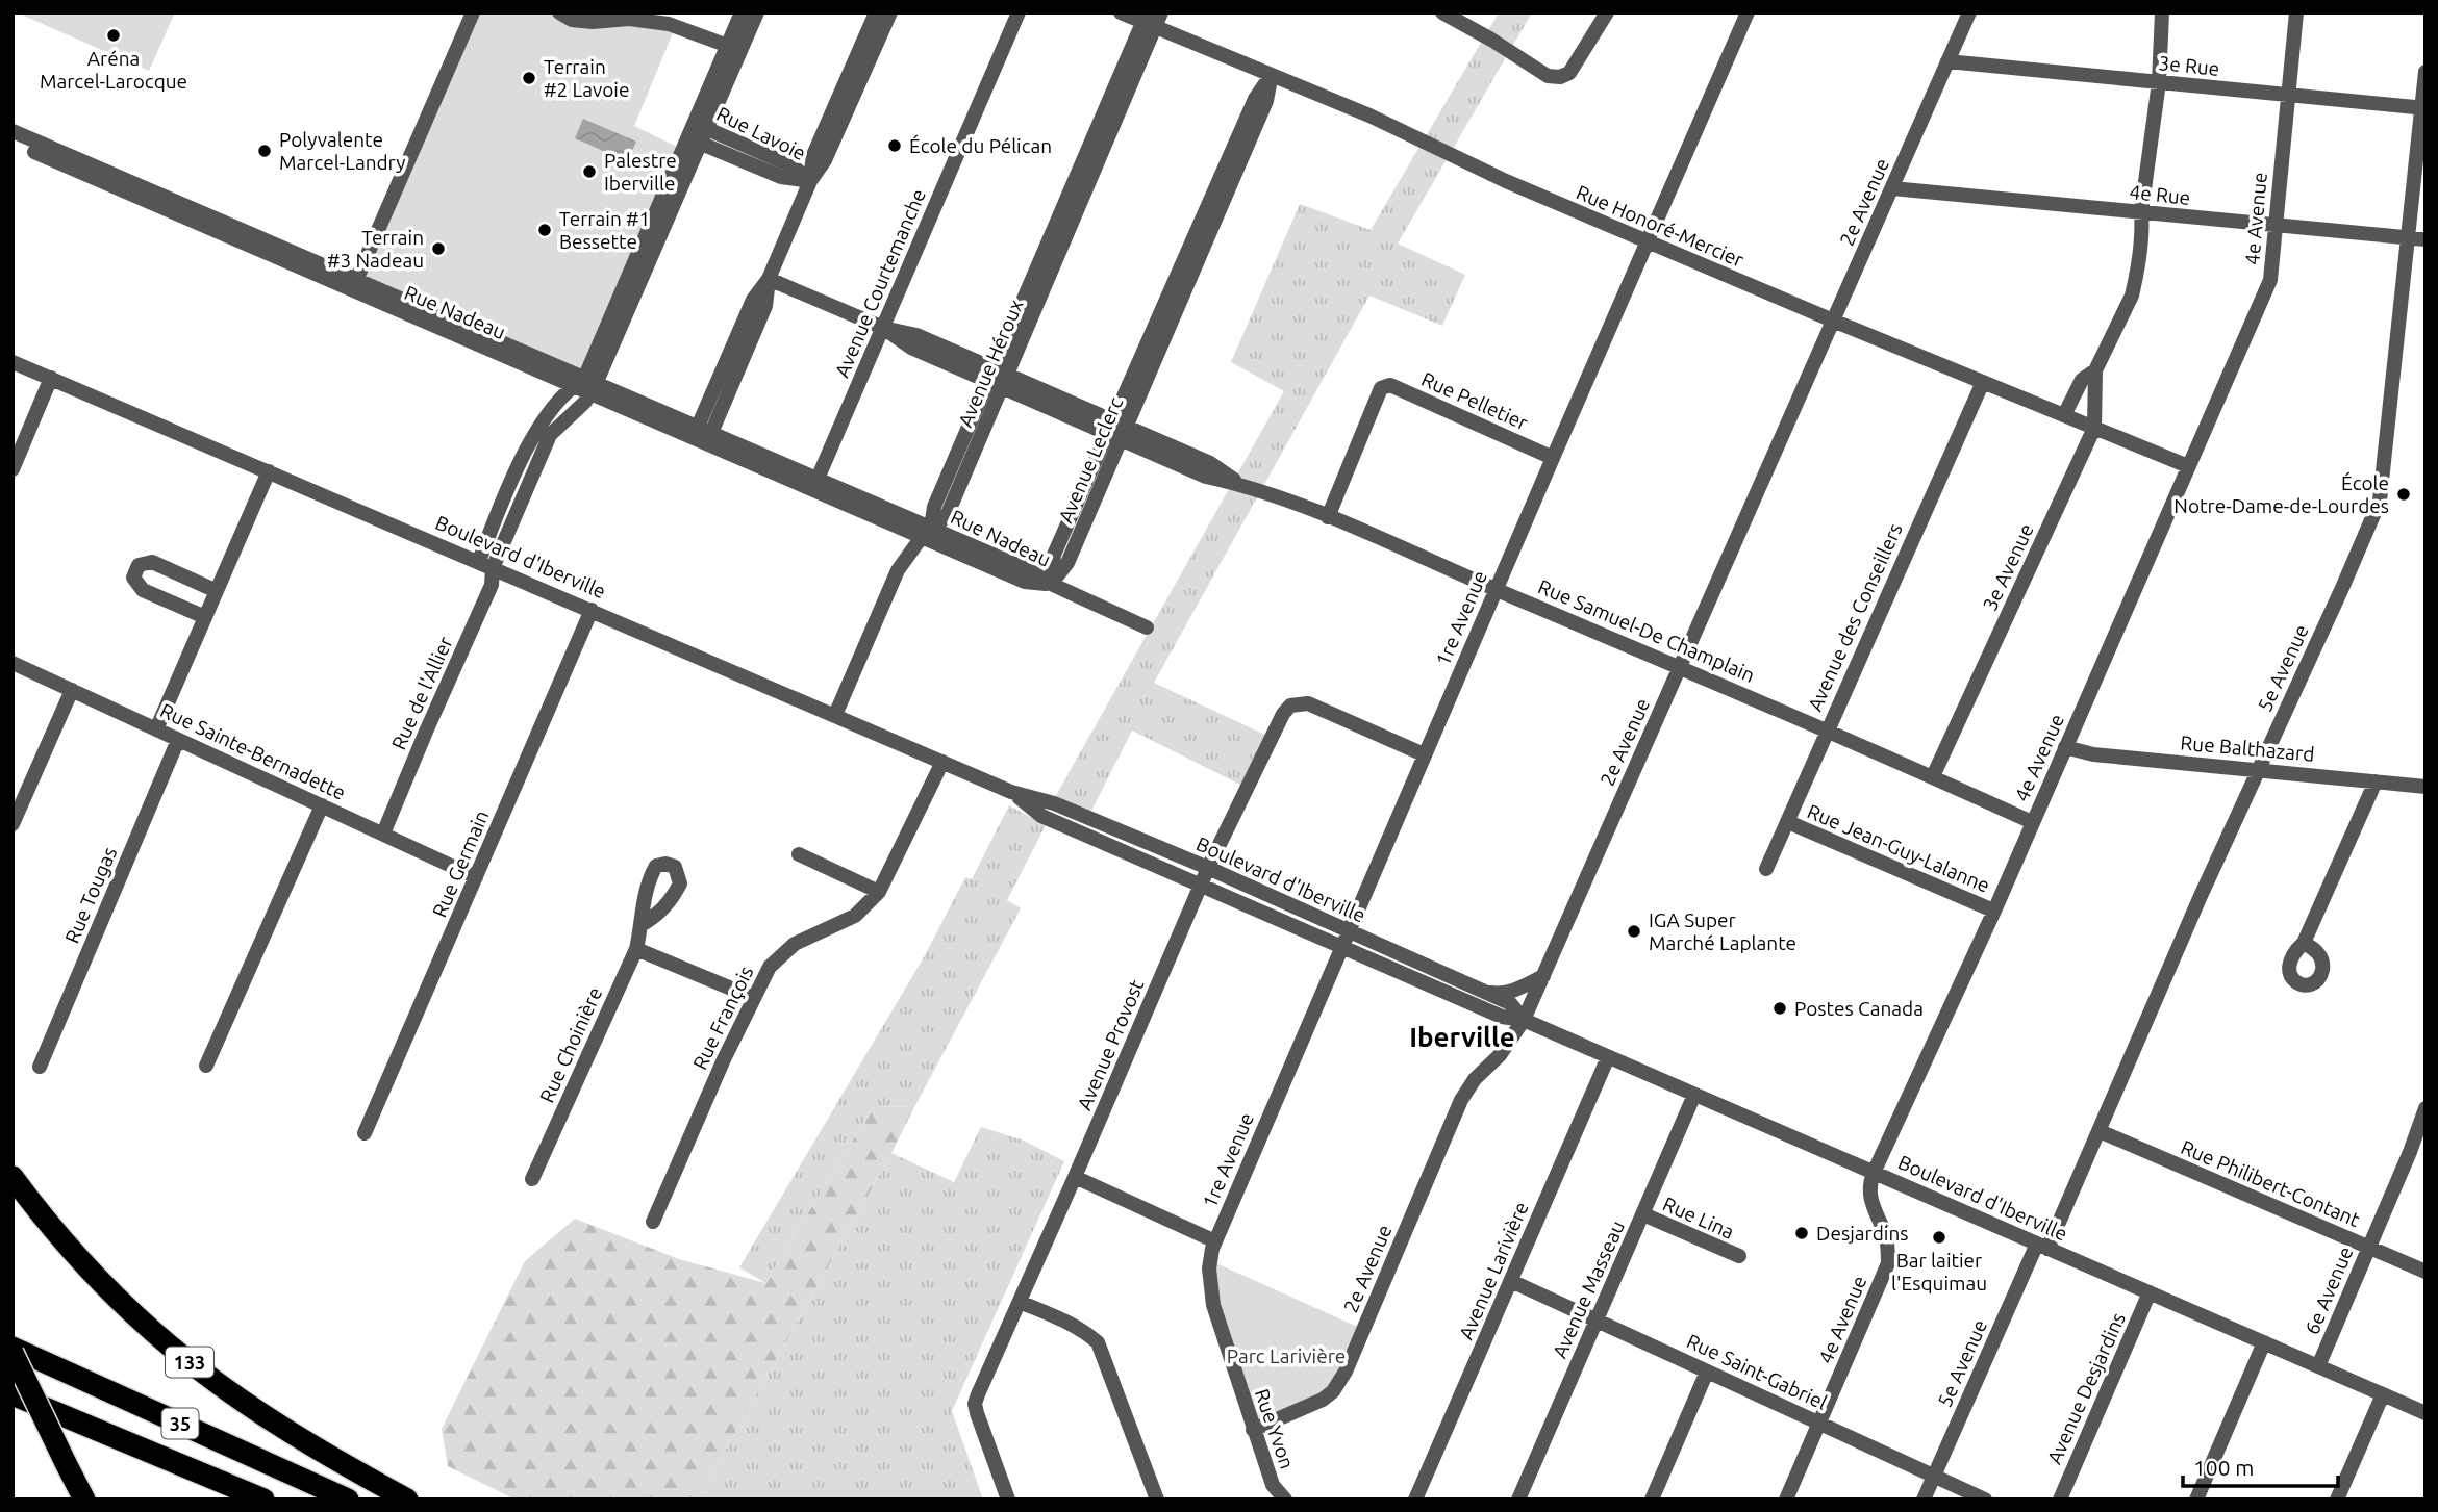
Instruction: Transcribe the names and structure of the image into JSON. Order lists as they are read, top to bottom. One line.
{"streets":{"highway":["133","35"],"street":["3e Rue","Rue Lavoie","4e Rue","2e Avenue","4e Avenue","Rue Honoré-Mercier","Avenue Courtemanche","Rue Nadeau","Avenue Héroux","Rue Pelletier","Avenue Leclerc","Boulevard d'Iberville","3e Avenue","Avenue des Conseillers","1re Avenue","Rue Samuel-De Champlain","5e Avenue","Rue de l'Allier","Rue Balthazard","Rue Sainte-Bernadette","Rue Jean-Guy-Lalanne","Rue Germain","Rue Tougas","Rue François","Rue Choinière","Avenue Provost","Rue Philibert-Contant","Rue Lina","Avenue Larivière","Avenue Masseau","6e Avenue","Rue Saint-Gabriel","Avenue Desjardins","Rue Yvon"]},"crossings":[["3e Rue","2e Avenue"],["3e Rue","4e Avenue"],["3e Rue","3e Avenue"],["3e Rue","5e Avenue"],["4e Rue","2e Avenue"],["4e Rue","4e Avenue"],["4e Rue","3e Avenue"],["4e Rue","5e Avenue"],["2e Avenue","Rue Honoré-Mercier"],["2e Avenue","Boulevard d'Iberville"],["2e Avenue","Rue Samuel-De Champlain"],["2e Avenue","Rue Yvon"],["4e Avenue","Rue Honoré-Mercier"],["4e Avenue","Boulevard d'Iberville"],["4e Avenue","Rue Samuel-De Champlain"],["4e Avenue","Rue Balthazard"],["4e Avenue","Rue Jean-Guy-Lalanne"],["4e Avenue","Rue Saint-Gabriel"],["Rue Honoré-Mercier","Avenue Héroux"],["Rue Honoré-Mercier","Avenue Leclerc"],["Rue Honoré-Mercier","3e Avenue"],["Rue Honoré-Mercier","Avenue des Conseillers"],["Rue Honoré-Mercier","1re Avenue"],["Avenue Courtemanche","Rue Nadeau"],["Avenue Courtemanche","Rue Samuel-De Champlain"],["Rue Nadeau","Avenue Héroux"],["Rue Nadeau","Avenue Leclerc"],["Avenue Héroux","Boulevard d'Iberville"],["Avenue Héroux","Rue Samuel-De Champlain"],["Rue Pelletier","1re Avenue"],["Rue Pelletier","Rue Samuel-De Champlain"],["Avenue Leclerc","Rue Samuel-De Champlain"],["Boulevard d'Iberville","1re Avenue"],["Boulevard d'Iberville","5e Avenue"],["Boulevard d'Iberville","Rue de l'Allier"],["Boulevard d'Iberville","Rue Germain"],["Boulevard d'Iberville","Rue François"],["Boulevard d'Iberville","Avenue Provost"],["Boulevard d'Iberville","Avenue Larivière"],["Boulevard d'Iberville","Avenue Masseau"],["Boulevard d'Iberville","6e Avenue"],["Boulevard d'Iberville","Avenue Desjardins"],["3e Avenue","Rue Samuel-De Champlain"],["Avenue des Conseillers","Rue Samuel-De Champlain"],["Avenue des Conseillers","Rue Jean-Guy-Lalanne"],["1re Avenue","Rue Samuel-De Champlain"],["1re Avenue","Avenue Provost"],["1re Avenue","Rue Yvon"],["5e Avenue","Rue Balthazard"],["5e Avenue","Rue Philibert-Contant"],["5e Avenue","Rue Saint-Gabriel"],["Rue de l'Allier","Rue Sainte-Bernadette"],["Rue Sainte-Bernadette","Rue Germain"],["Rue Sainte-Bernadette","Rue Tougas"],["Rue Philibert-Contant","6e Avenue"],["Rue Lina","Avenue Masseau"],["Avenue Larivière","Rue Saint-Gabriel"],["Avenue Masseau","Rue Saint-Gabriel"]],"districts":["Iberville"],"parks":["Parc Larivière"],"places":["Aréna Marcel-Larocque","Terrain #2 Lavoie","École du Pélican","Polyvalente Marcel-Landry","Palestre Iberville","Terrain #1 Bessette","Terrain #3 Nadeau","École Notre-Dame-de-Lourdes","IGA Super Marché Laplante","Postes Canada","Desjardins","Bar laitier l'Esquimau"],"scale_bar":"100 m"}
